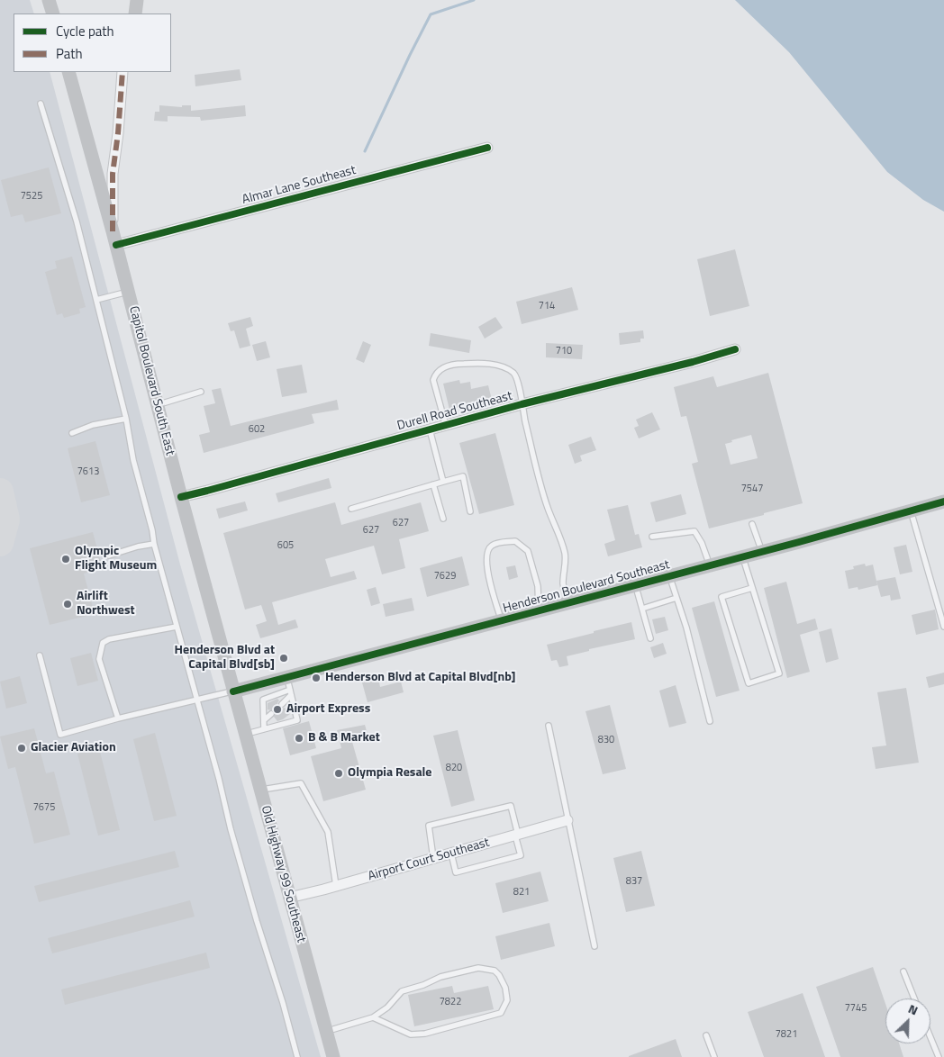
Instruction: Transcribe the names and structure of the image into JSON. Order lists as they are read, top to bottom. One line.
{"streets":{"main road":["Capitol Boulevard South East","Henderson Boulevard Southeast","Old Highway 99 Southeast"],"street":["Almar Lane Southeast","Durell Road Southeast","Airport Court Southeast"]},"crossings":[["Almar Lane Southeast","Capitol Boulevard South East"],["Capitol Boulevard South East","Durell Road Southeast"],["Capitol Boulevard South East","Henderson Boulevard Southeast"],["Capitol Boulevard South East","Old Highway 99 Southeast"],["Henderson Boulevard Southeast","Old Highway 99 Southeast"],["Airport Court Southeast","Old Highway 99 Southeast"]],"places":["Olympic Flight Museum","Airlift Northwest","Henderson Blvd at Capital Blvd[sb]","Henderson Blvd at Capital Blvd[nb]","Airport Express","B & B Market","Glacier Aviation","Olympia Resale"],"house_numbers":["7525","714","710","602","7613","7547","627","627","605","7629","830","820","7675","837","821","7822","7745","7821"],"legend":["Cycle path","Path"],"north":"top right"}
